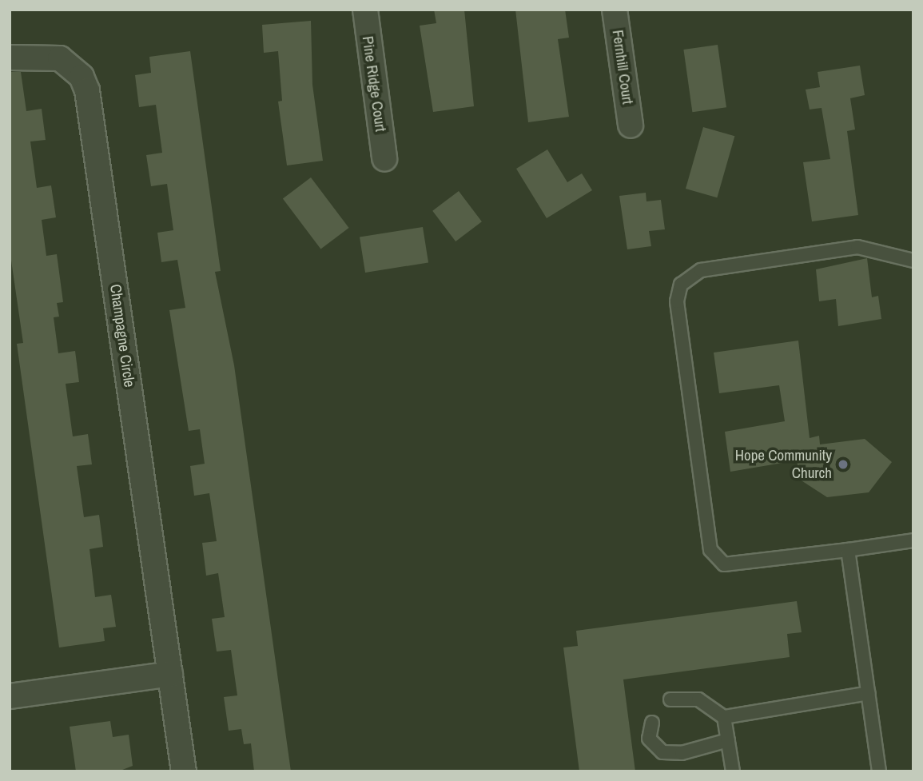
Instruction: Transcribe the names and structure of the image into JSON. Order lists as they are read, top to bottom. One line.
{"streets":{"street":["Fernhill Court","Pine Ridge Court","Champagne Circle"]},"places":["Hope Community Church"]}
